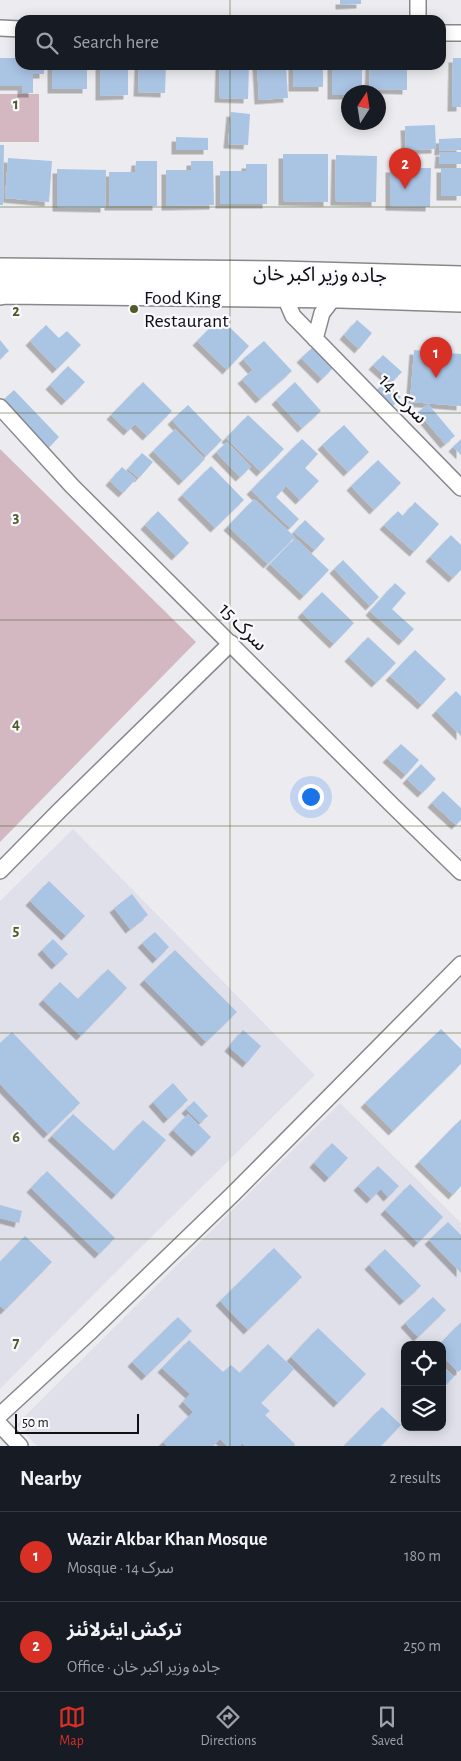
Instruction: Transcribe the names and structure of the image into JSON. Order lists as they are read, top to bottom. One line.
{"streets":{"main road":["جاده وزیر اکبر خان"],"street":["سرک 14","سرک 15"]},"places":["Food King Restaurant"],"scale_bar":"50 m","north":"top","page":{"search":"Search here","pins":["2","1"],"scale":"50 m","heading":["Nearby","2 results"],"list":[{"mark":"1","name":"Wazir Akbar Khan Mosque","note":"Mosque · سرک 14","value":"180 m"},{"mark":"2","name":"ترکش ایئرلائنز","note":"Office · جاده وزیر اکبر خان","value":"250 m"}],"nav":["Map","Directions","Saved"]},"grid":{"rows":["1","2","3","4","5","6","7"]}}
